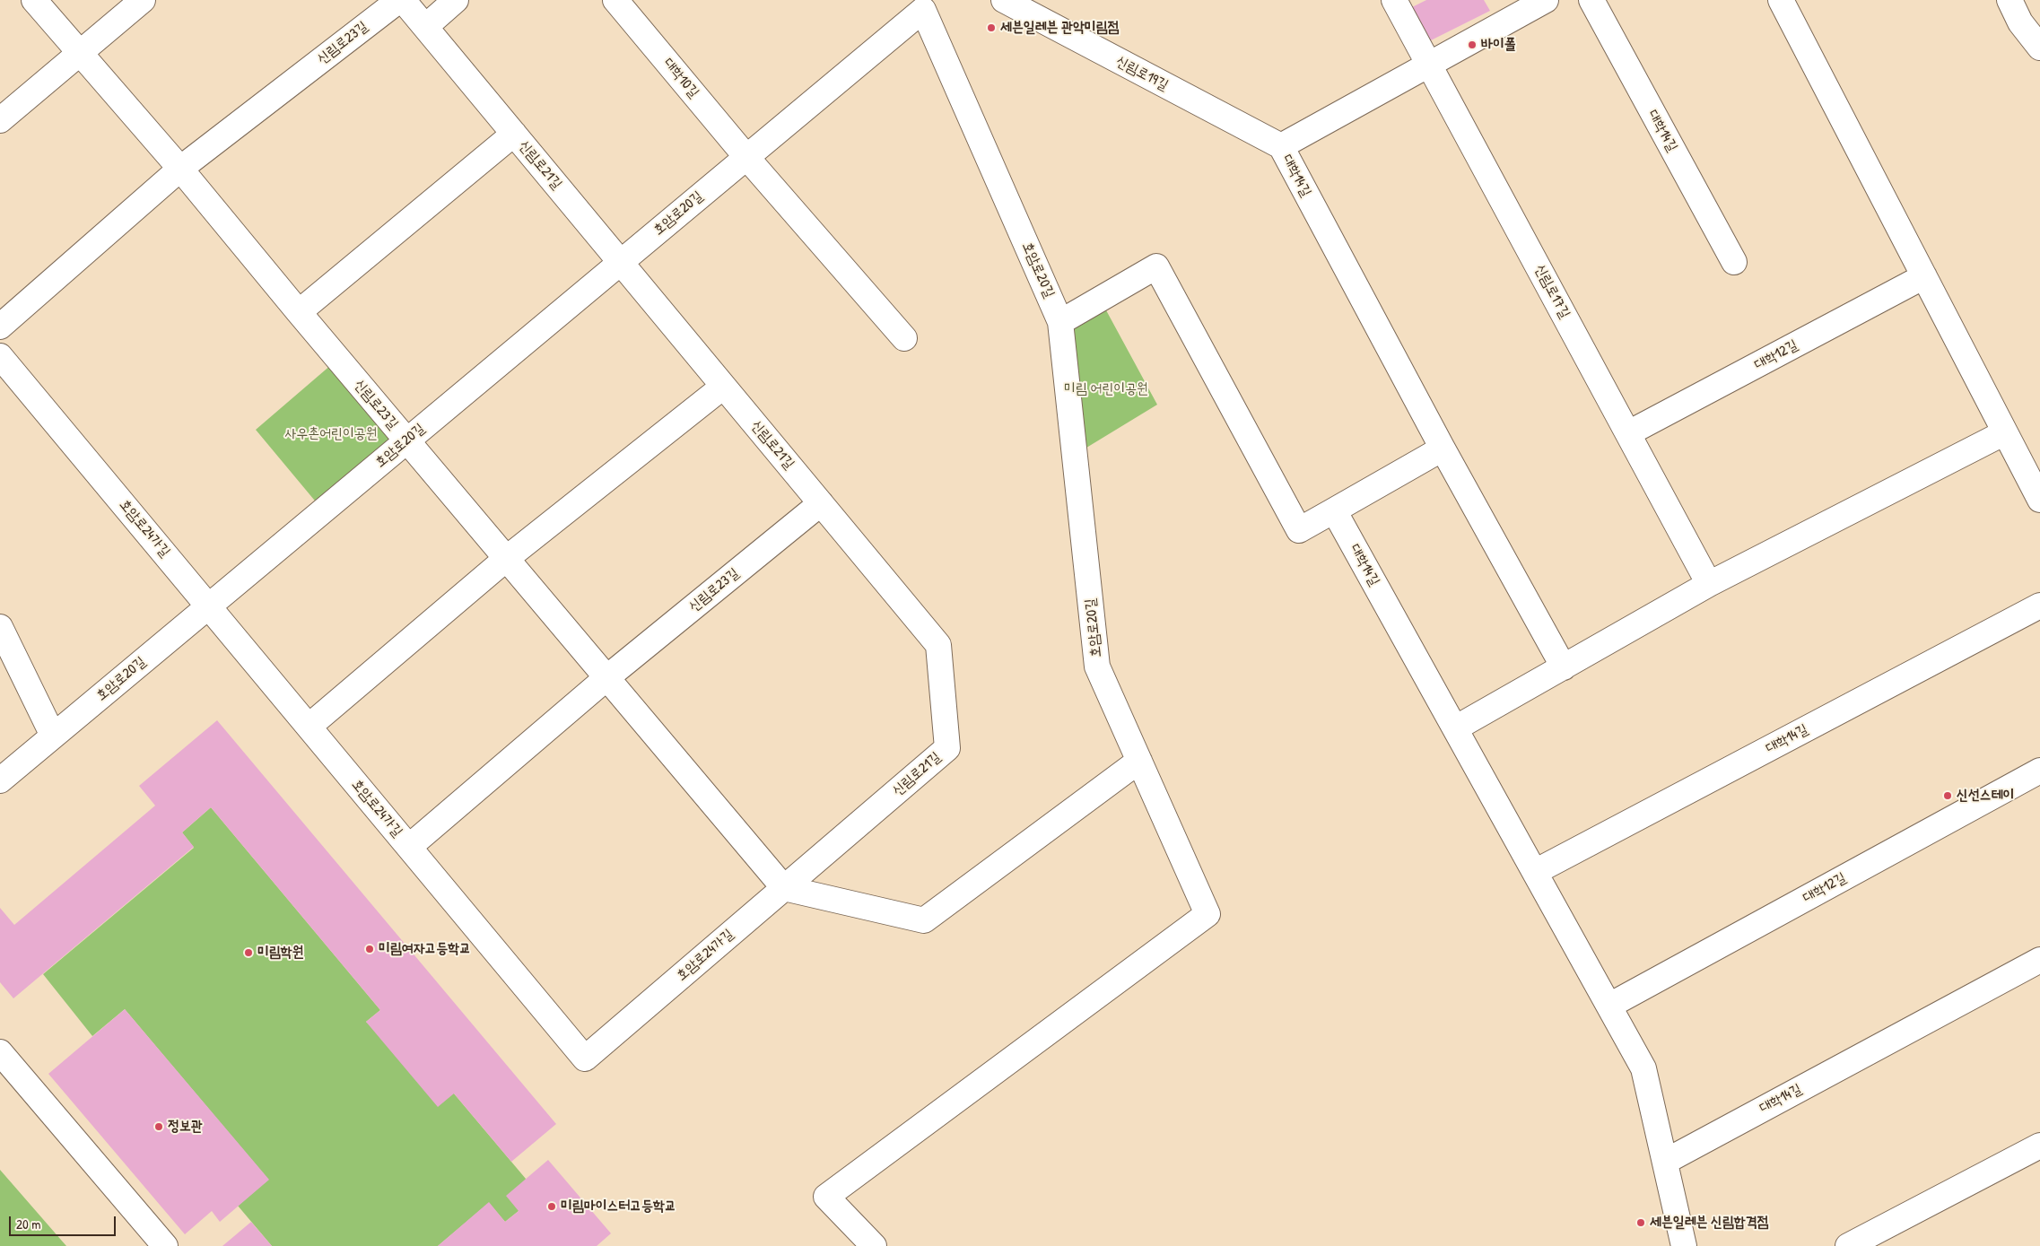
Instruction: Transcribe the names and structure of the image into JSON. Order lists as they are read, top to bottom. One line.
{"streets":{"street":["신림로23길","신림로19길","대학10길","대학14길","신림로21길","호암로20길","신림로17길","대학12길","호암로24가길"]},"crossings":[["신림로23길","신림로21길"],["신림로23길","호암로20길"],["신림로23길","호암로24가길"],["신림로19길","대학14길"],["대학10길","호암로20길"],["대학14길","신림로17길"],["대학14길","대학12길"],["신림로21길","호암로20길"],["신림로21길","호암로24가길"],["호암로20길","호암로24가길"],["신림로17길","대학12길"]],"parks":["미림 어린이공원","사우촌어린이공원"],"places":["세븐일레븐 관악미림점","바이폴","신선스테이","미림여자고등학교","미림학원","정보관","미림마이스터고등학교","세븐일레븐 신림합격점"],"scale_bar":"20 m"}
